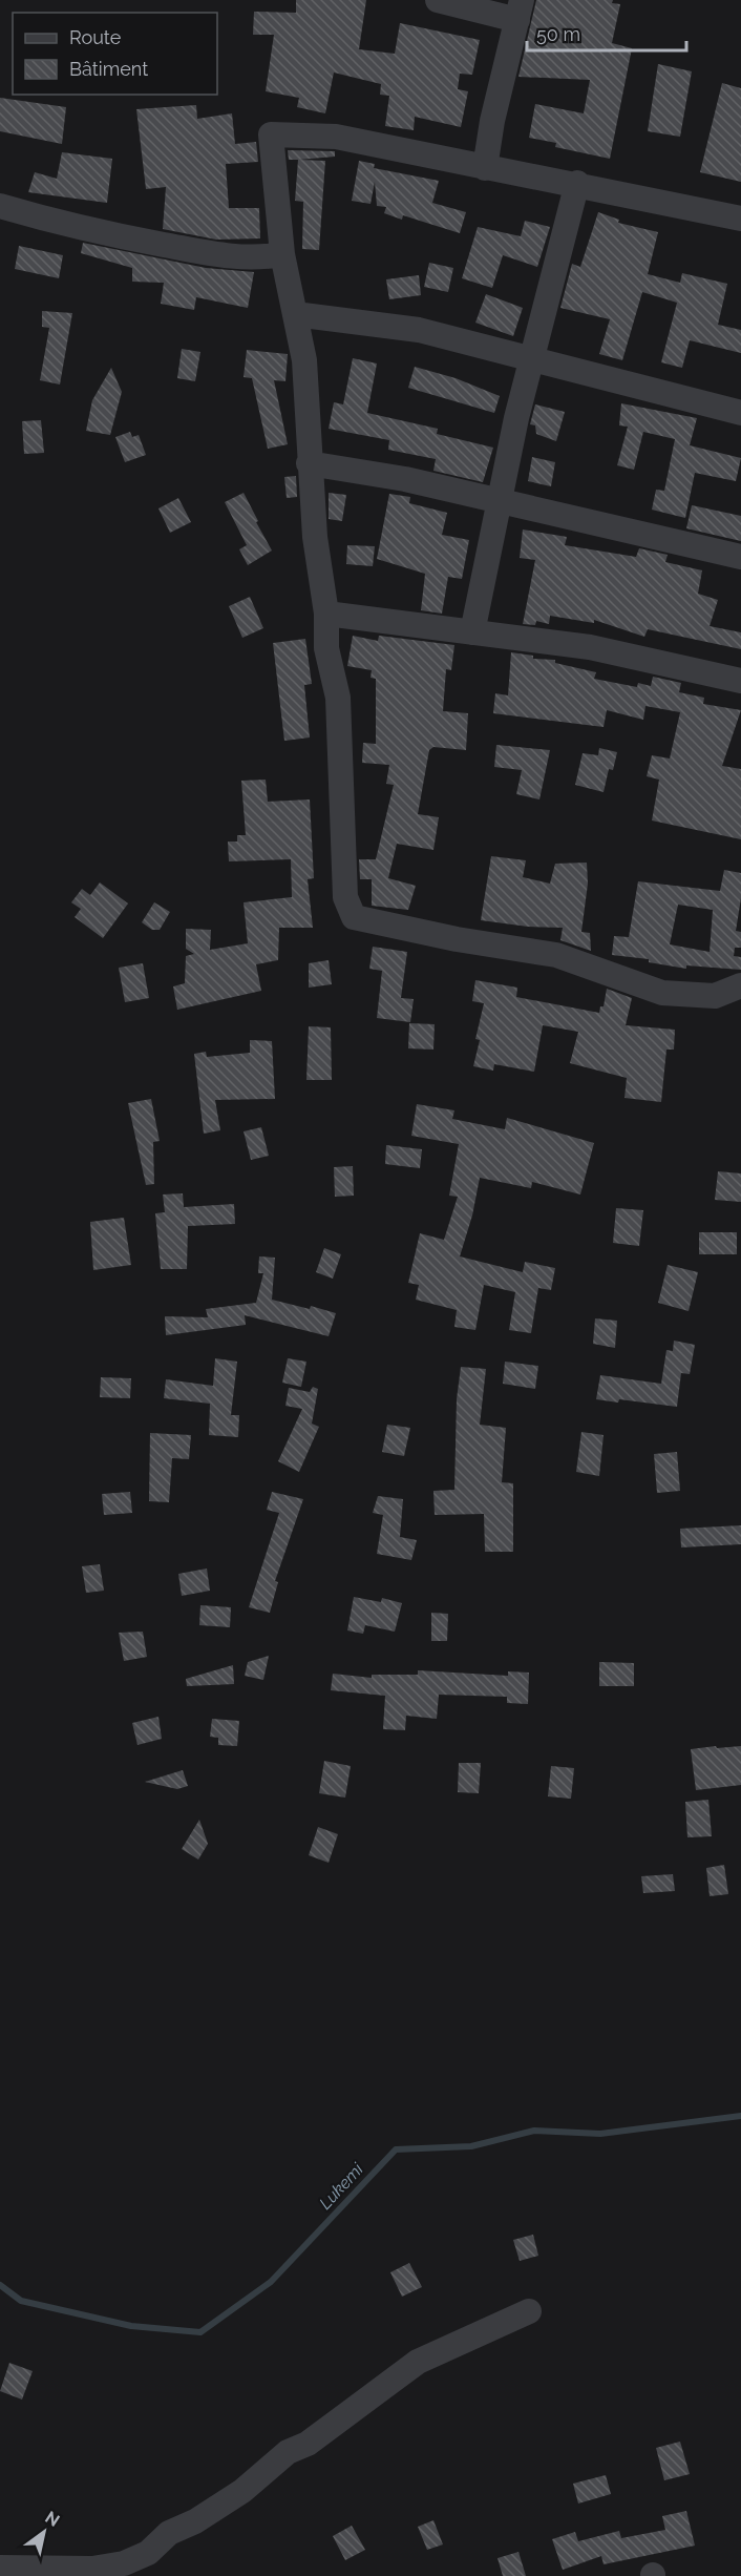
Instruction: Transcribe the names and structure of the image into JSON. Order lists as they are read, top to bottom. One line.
{"water":["Lukemi"],"legend":["Route","Bâtiment"],"scale_bar":"50 m","north":"top right"}
